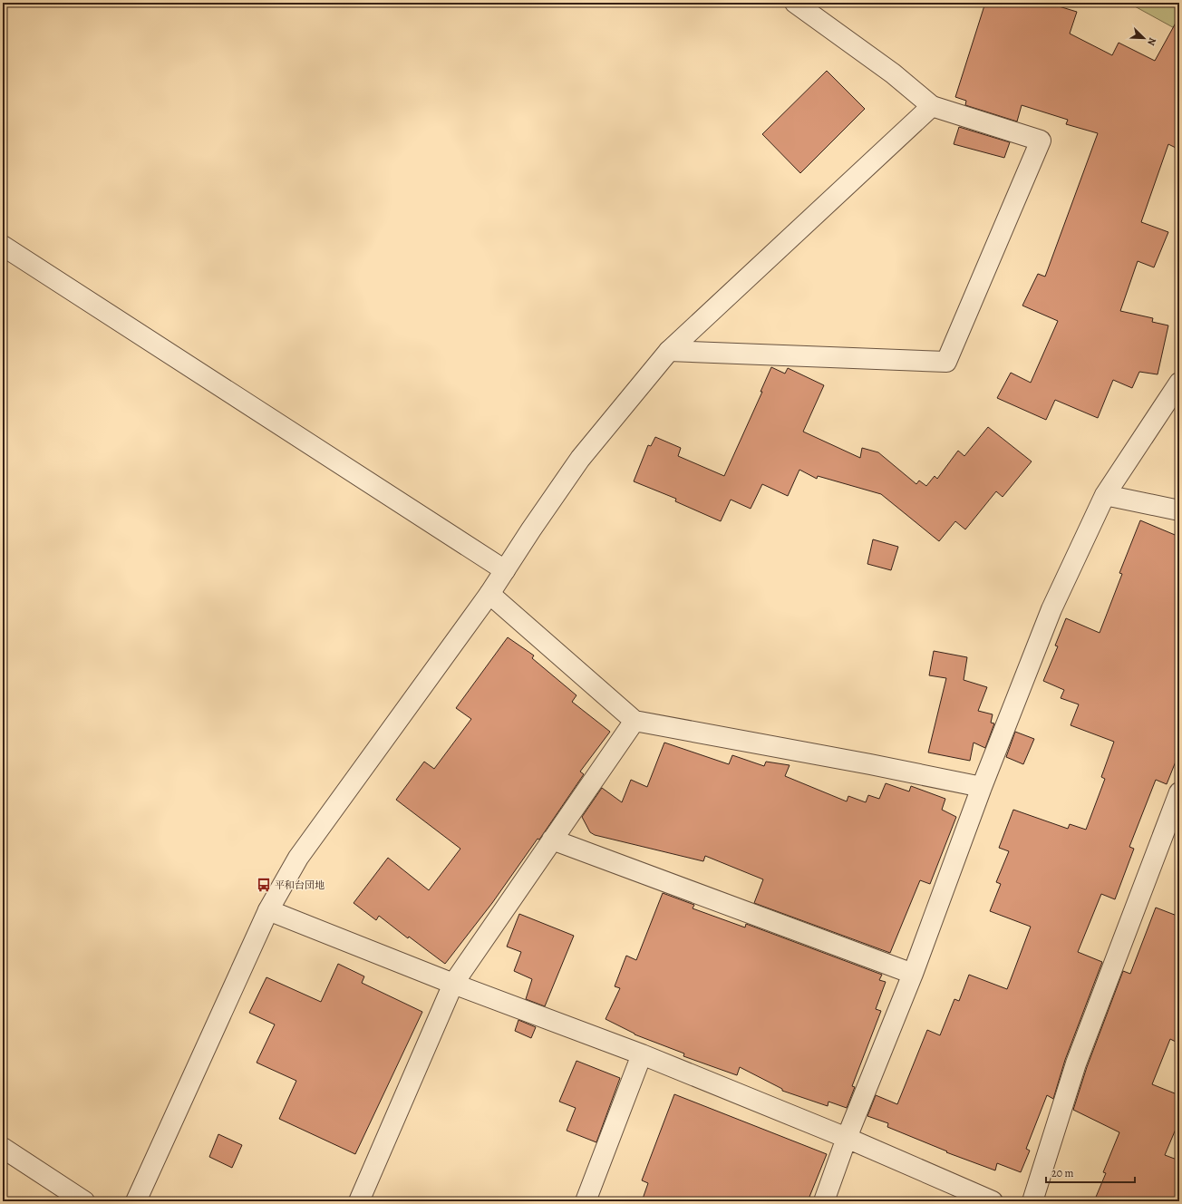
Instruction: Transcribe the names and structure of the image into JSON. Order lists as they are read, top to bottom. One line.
{"places":{"bus stop":["平和台団地"]},"scale_bar":"20 m","north":"bottom right"}
